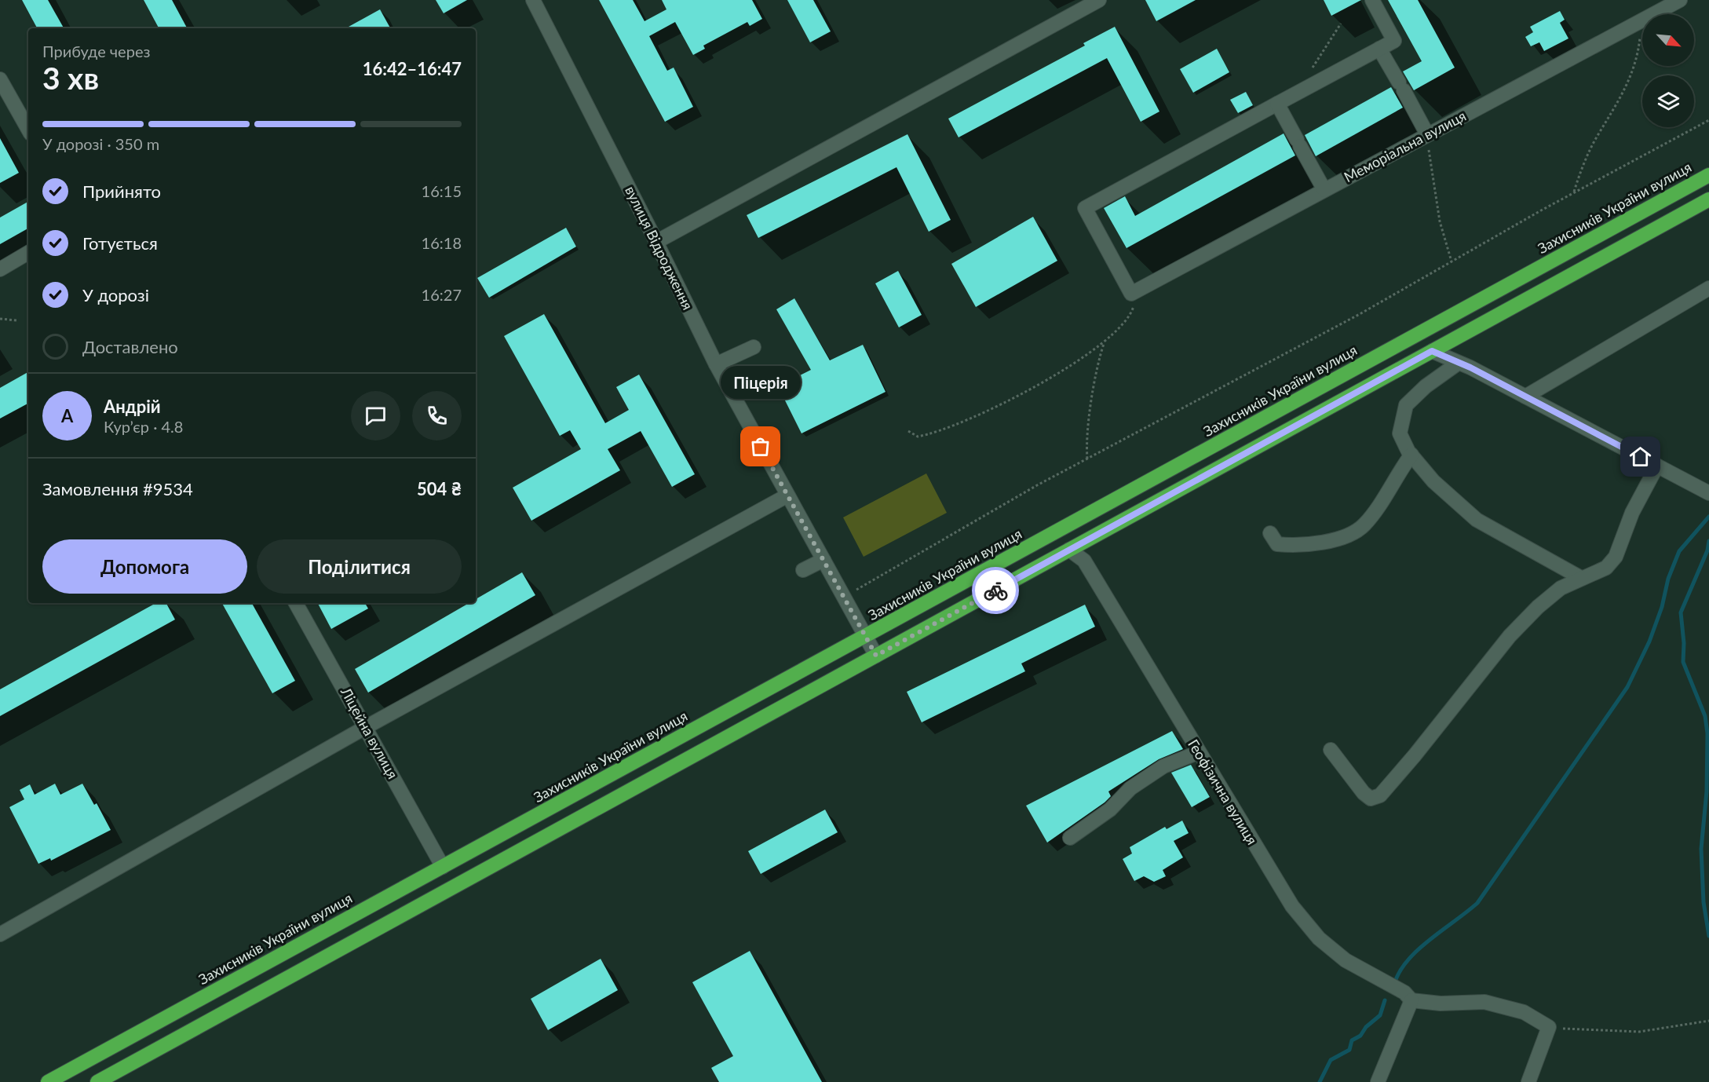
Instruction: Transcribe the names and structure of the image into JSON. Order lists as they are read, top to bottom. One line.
{"streets":{"highway":["Захисників України вулиця"],"street":["Меморіальна вулиця","вулиця Відродження","Ліцейна вулиця","Геофізична вулиця"]},"crossings":[["Захисників України вулиця","вулиця Відродження"],["Захисників України вулиця","Ліцейна вулиця"]],"places":["Піцерія"],"north":"bottom right","page":{"heading":["3 хв","Прибуде через","16:42–16:47"],"panel":["Андрій","Кур’єр · 4.8","Замовлення #9534","504 ₴"],"bar":"У дорозі · 350 m","list":[["Прийнято","16:15"],["Готується","16:18"],["У дорозі","16:27"],"Доставлено"],"bubble":"Піцерія","round":"А","buttons":["Допомога","Поділитися"]}}
